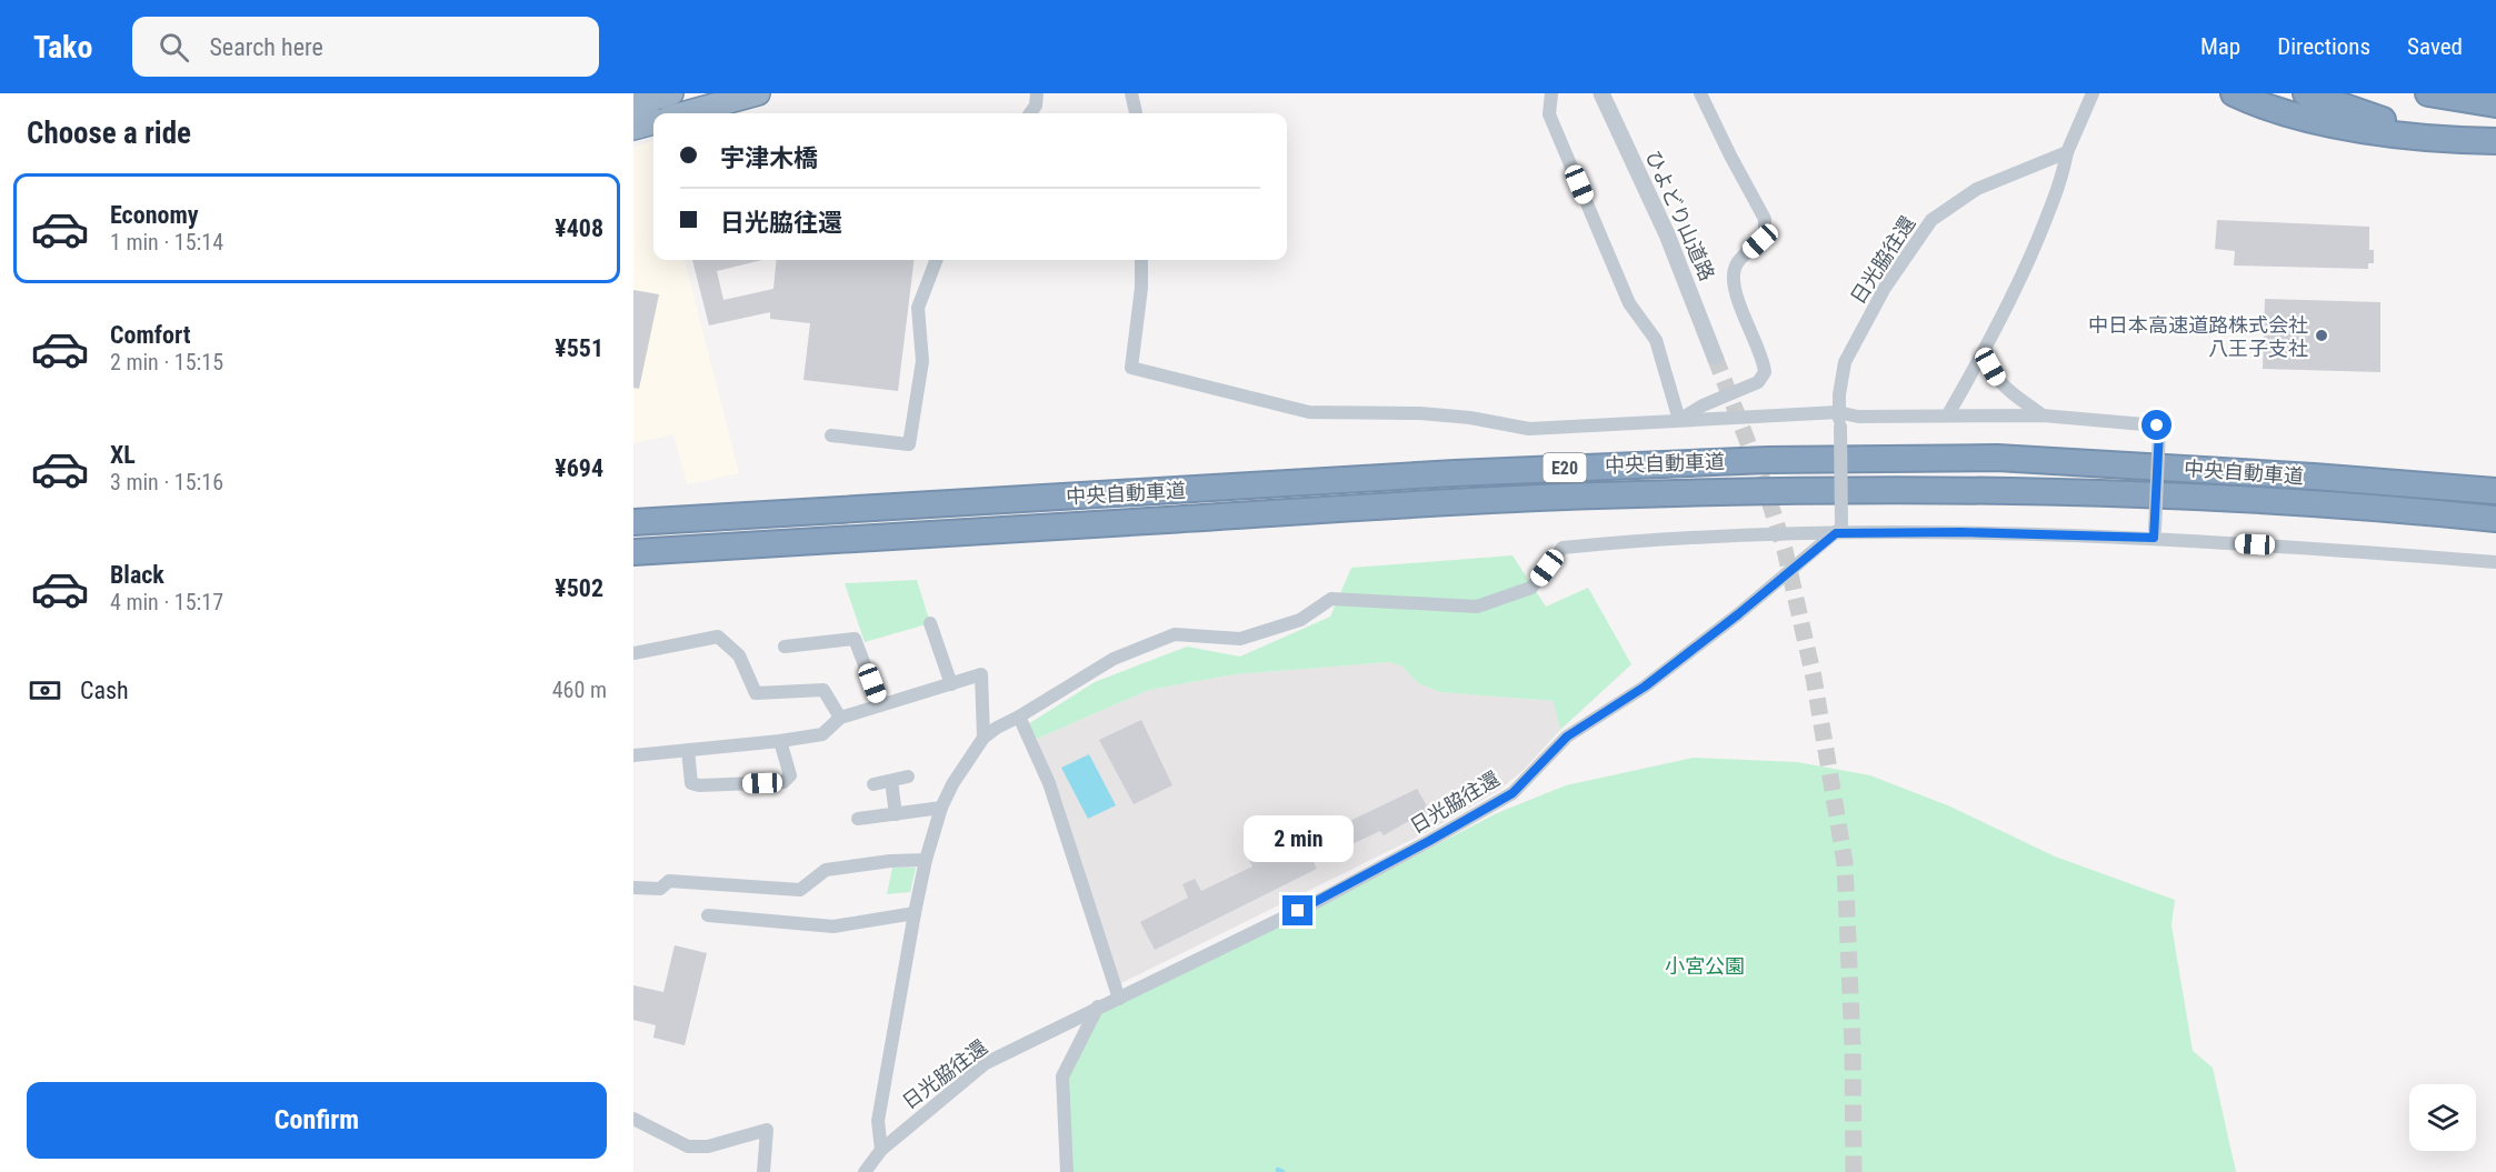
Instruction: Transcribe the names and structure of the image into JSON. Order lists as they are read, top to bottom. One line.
{"streets":{"highway":["中央自動車道","E20"],"street":["ひよどり山道路","日光脇往還"]},"parks":["小宮公園"],"places":["中日本高速道路株式会社 八王子支社"],"page":{"header":"Tako","search":"Search here","nav":["Map","Directions","Saved"],"heading":"Choose a ride","banner":["宇津木橋","日光脇往還"],"list":[{"name":"Economy","note":"1 min · 15:14","value":"¥408"},{"name":"Comfort","note":"2 min · 15:15","value":"¥551"},{"name":"XL","note":"3 min · 15:16","value":"¥694"},{"name":"Black","note":"4 min · 15:17","value":"¥502"}],"pay":["Cash","460 m"],"bubble":"2 min","buttons":"Confirm"}}
